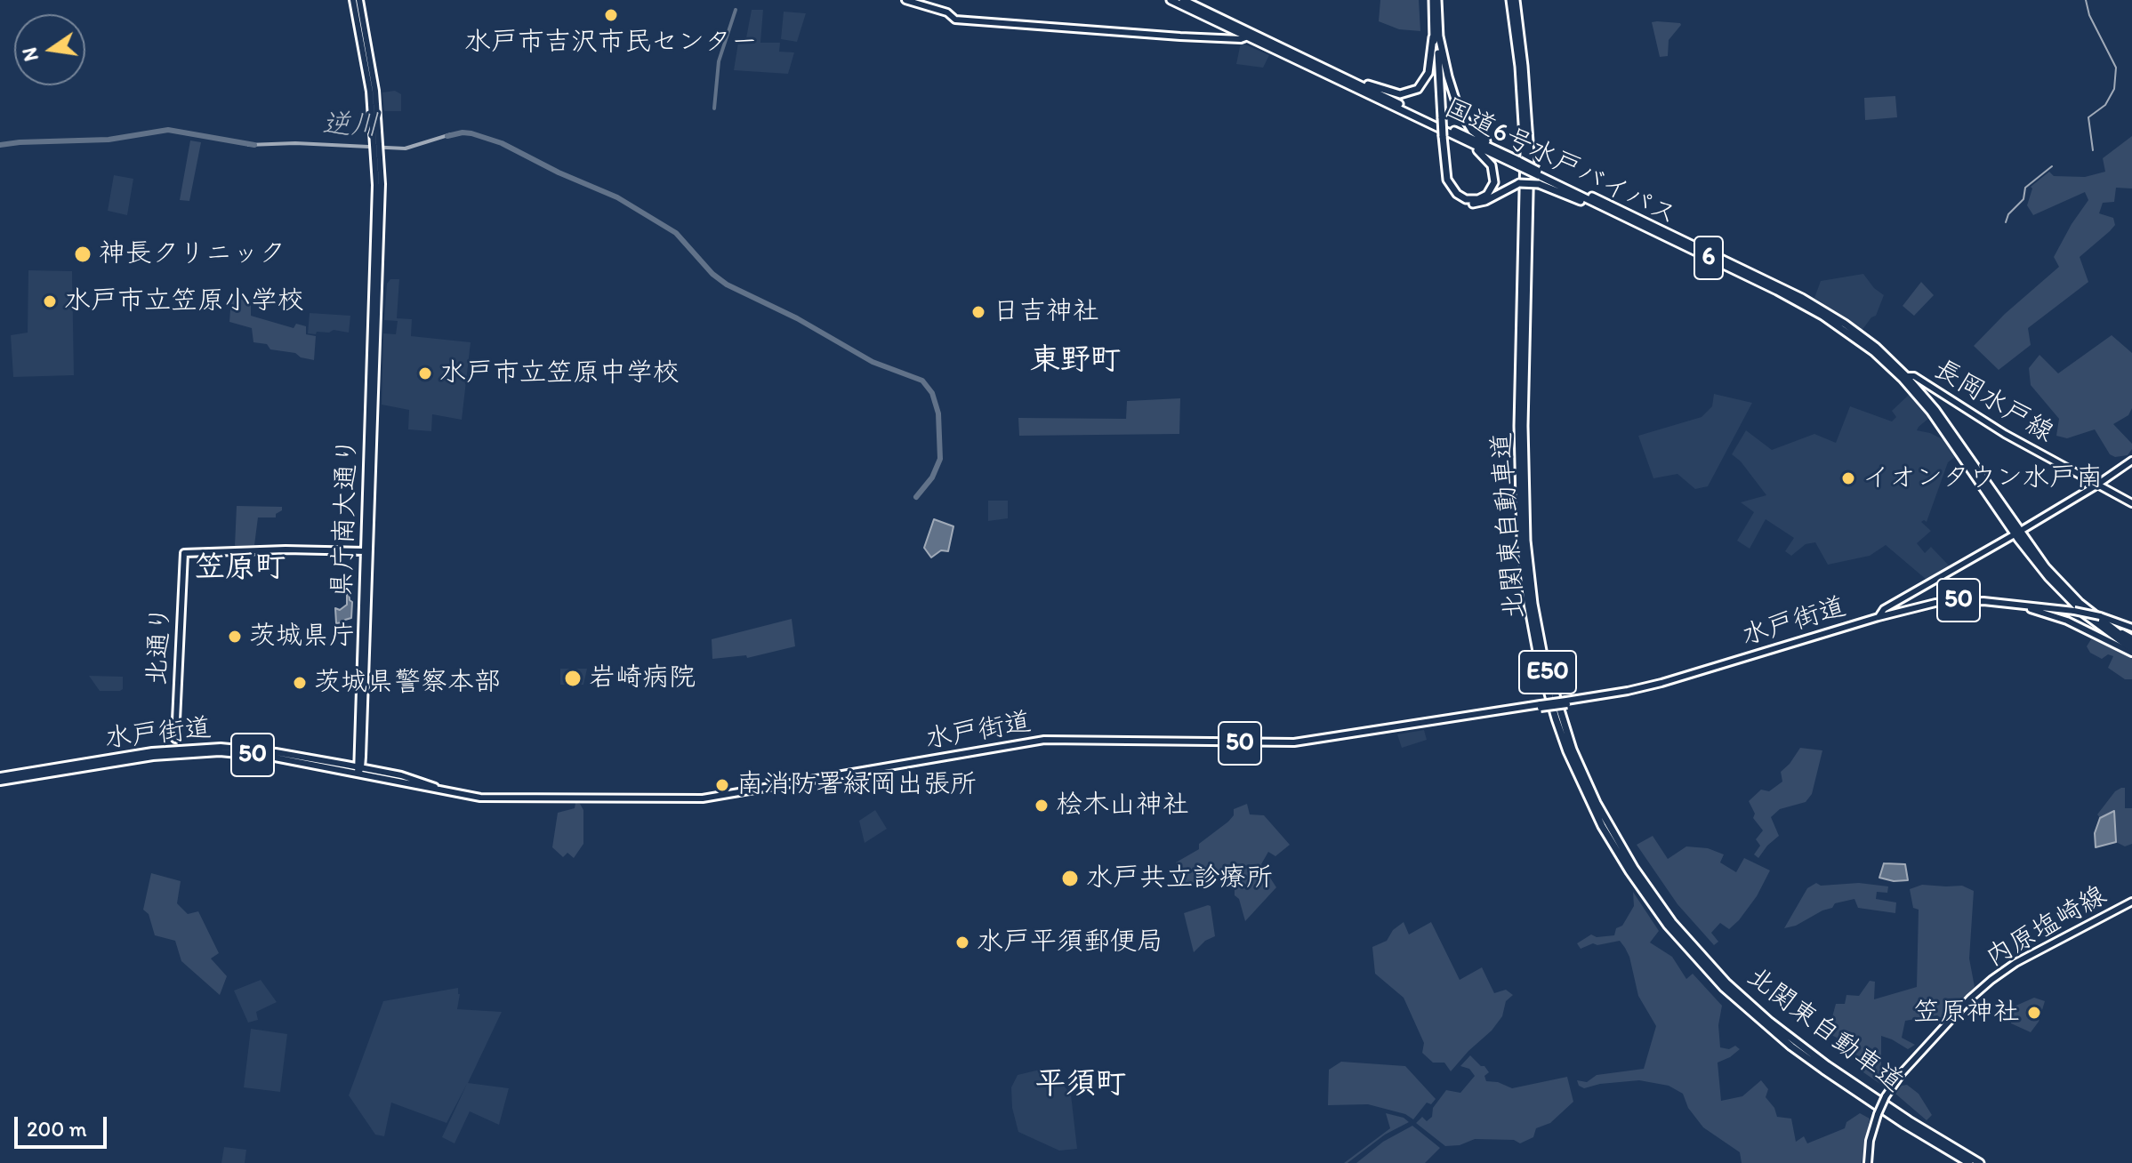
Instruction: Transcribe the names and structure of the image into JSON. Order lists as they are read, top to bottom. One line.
{"streets":{"highway":["国道6号水戸バイパス","6","北関東自動車道","E50"],"main road":["長岡水戸線","県庁南大通り","50","水戸街道","北通り","内原塩崎線"]},"crossings":[["国道6号水戸バイパス","長岡水戸線"],["県庁南大通り","水戸街道"],["県庁南大通り","北通り"]],"districts":["東野町","笠原町","平須町"],"water":["逆川"],"places":["水戸市吉沢市民センター","神長クリニック","水戸市立笠原小学校","日吉神社","水戸市立笠原中学校","イオンタウン水戸南","茨城県庁","岩崎病院","茨城県警察本部","南消防署緑岡出張所","桧木山神社","水戸共立診療所","水戸平須郵便局","笠原神社"],"scale_bar":"200 m","north":"left"}
